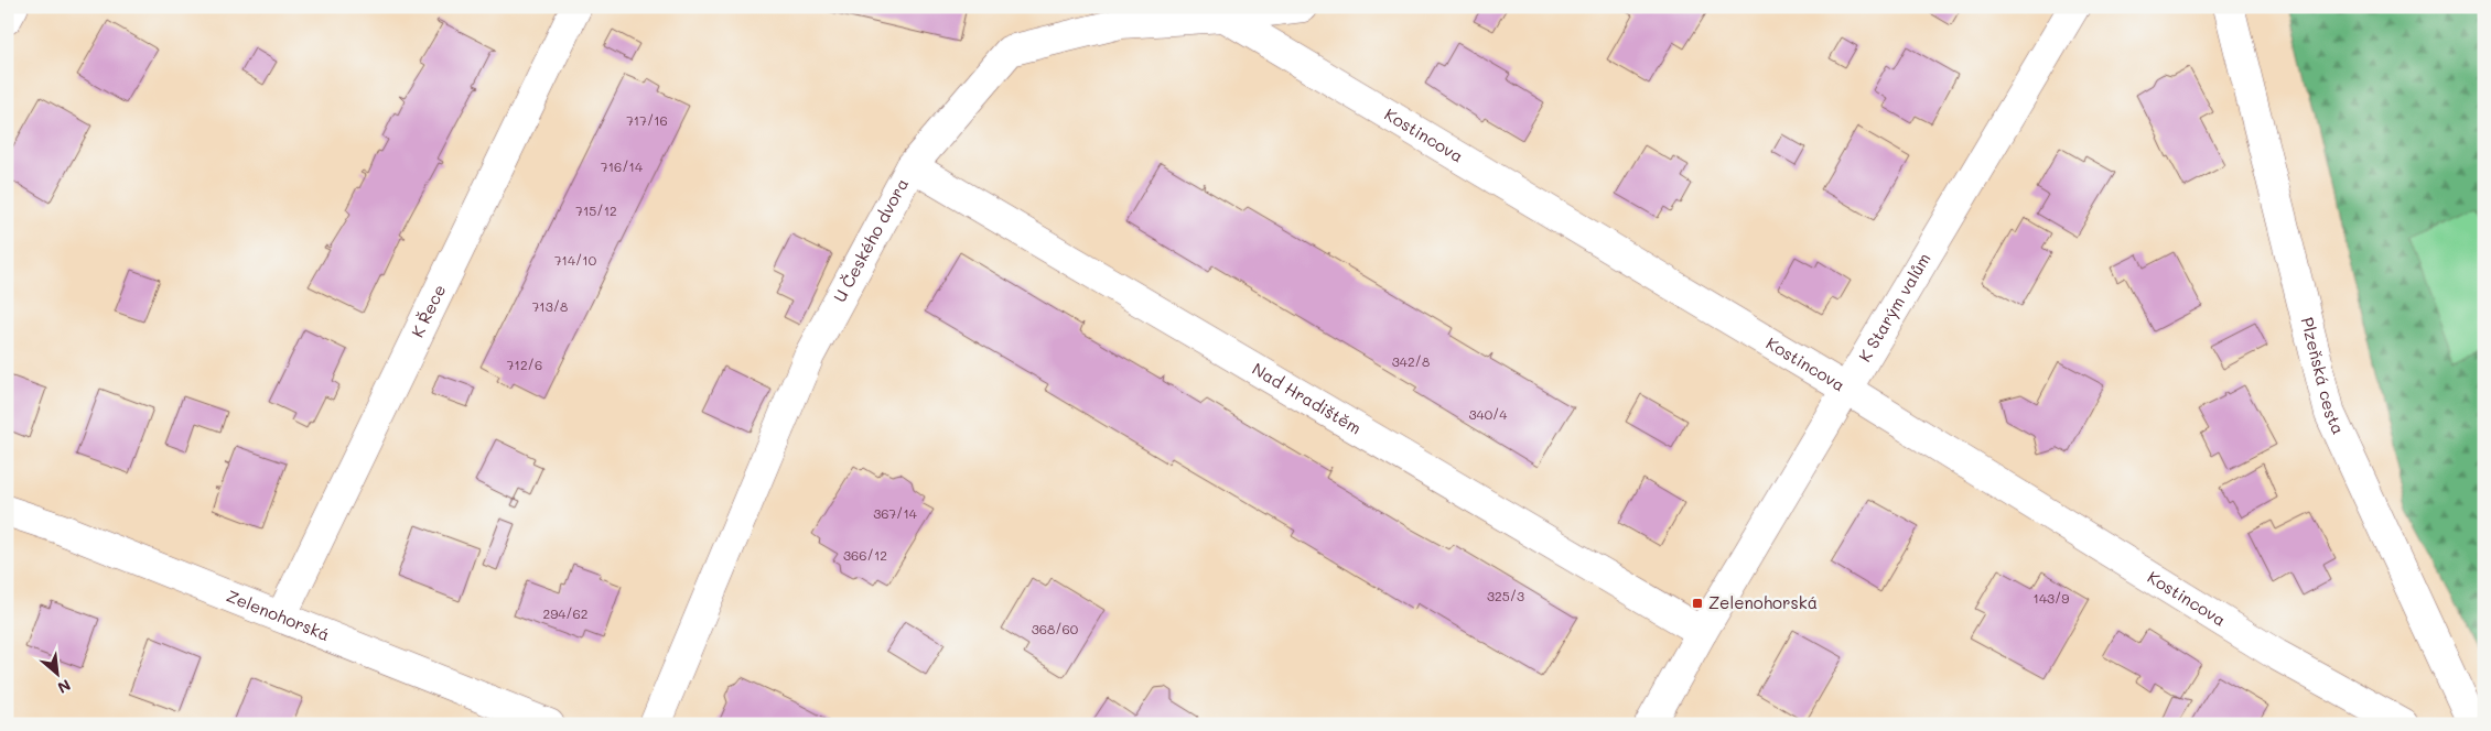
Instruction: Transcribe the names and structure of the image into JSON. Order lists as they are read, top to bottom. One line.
{"streets":{"street":["Kostincova","U Českého dvora","K Starým valům","K Řece","Plzeňská cesta","Nad Hradištěm","Zelenohorská"]},"crossings":[["Kostincova","U Českého dvora"],["Kostincova","K Starým valům"],["U Českého dvora","Nad Hradištěm"],["K Starým valům","Nad Hradištěm"],["K Řece","Zelenohorská"]],"places":{"transit":["Zelenohorská"]},"house_numbers":["717/16","716/14","715/12","714/10","713/8","342/8","712/6","340/4","367/14","366/12","325/3","143/9","294/62","368/60"],"north":"bottom right"}
